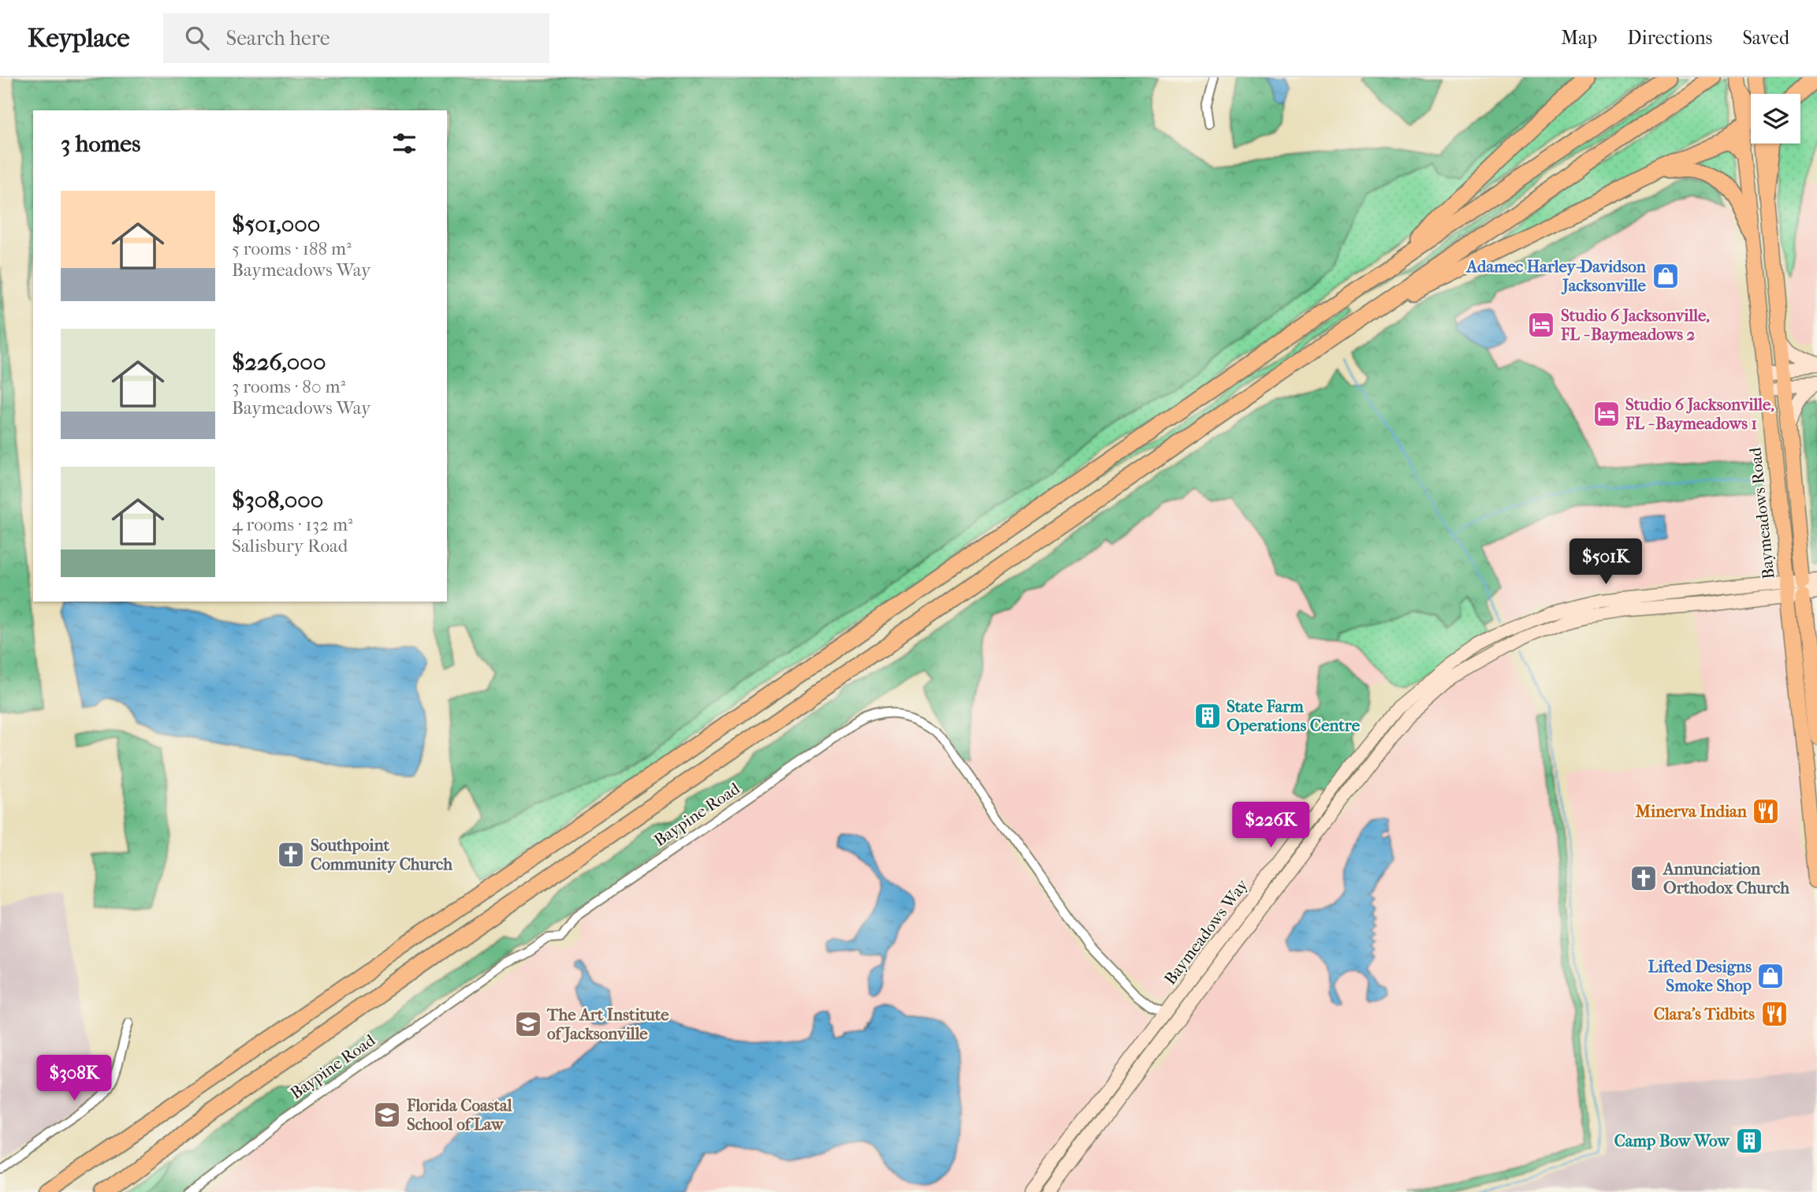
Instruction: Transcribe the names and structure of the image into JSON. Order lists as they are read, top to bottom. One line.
{"streets":{"main road":["Baymeadows Road"],"street":["Baypine Road","Baymeadows Way"]},"crossings":[["Baymeadows Road","Baymeadows Way"],["Baypine Road","Baymeadows Way"]],"places":{"shop":["Adamec Harley-Davidson Jacksonville","Lifted Designs Smoke Shop"],"hotel":["Studio 6 Jacksonville, FL - Baymeadows 2","Studio 6 Jacksonville, FL - Baymeadows 1"],"building":["State Farm Operations Centre","Camp Bow Wow"],"restaurant":["Minerva Indian","Clara's Tidbits"],"church":["Southpoint Community Church","Annunciation Orthodox Church"],"school or university":["The Art Institute of Jacksonville","Florida Coastal School of Law"]},"page":{"header":"Keyplace","search":"Search here","nav":["Map","Directions","Saved"],"heading":"3 homes","list":[{"name":"$501,000","note":"5 rooms · 188 m² · Baymeadows Way"},{"name":"$226,000","note":"3 rooms · 80 m² · Baymeadows Way"},{"name":"$308,000","note":"4 rooms · 132 m² · Salisbury Road"}],"price":["$501K","$226K","$308K"]}}
